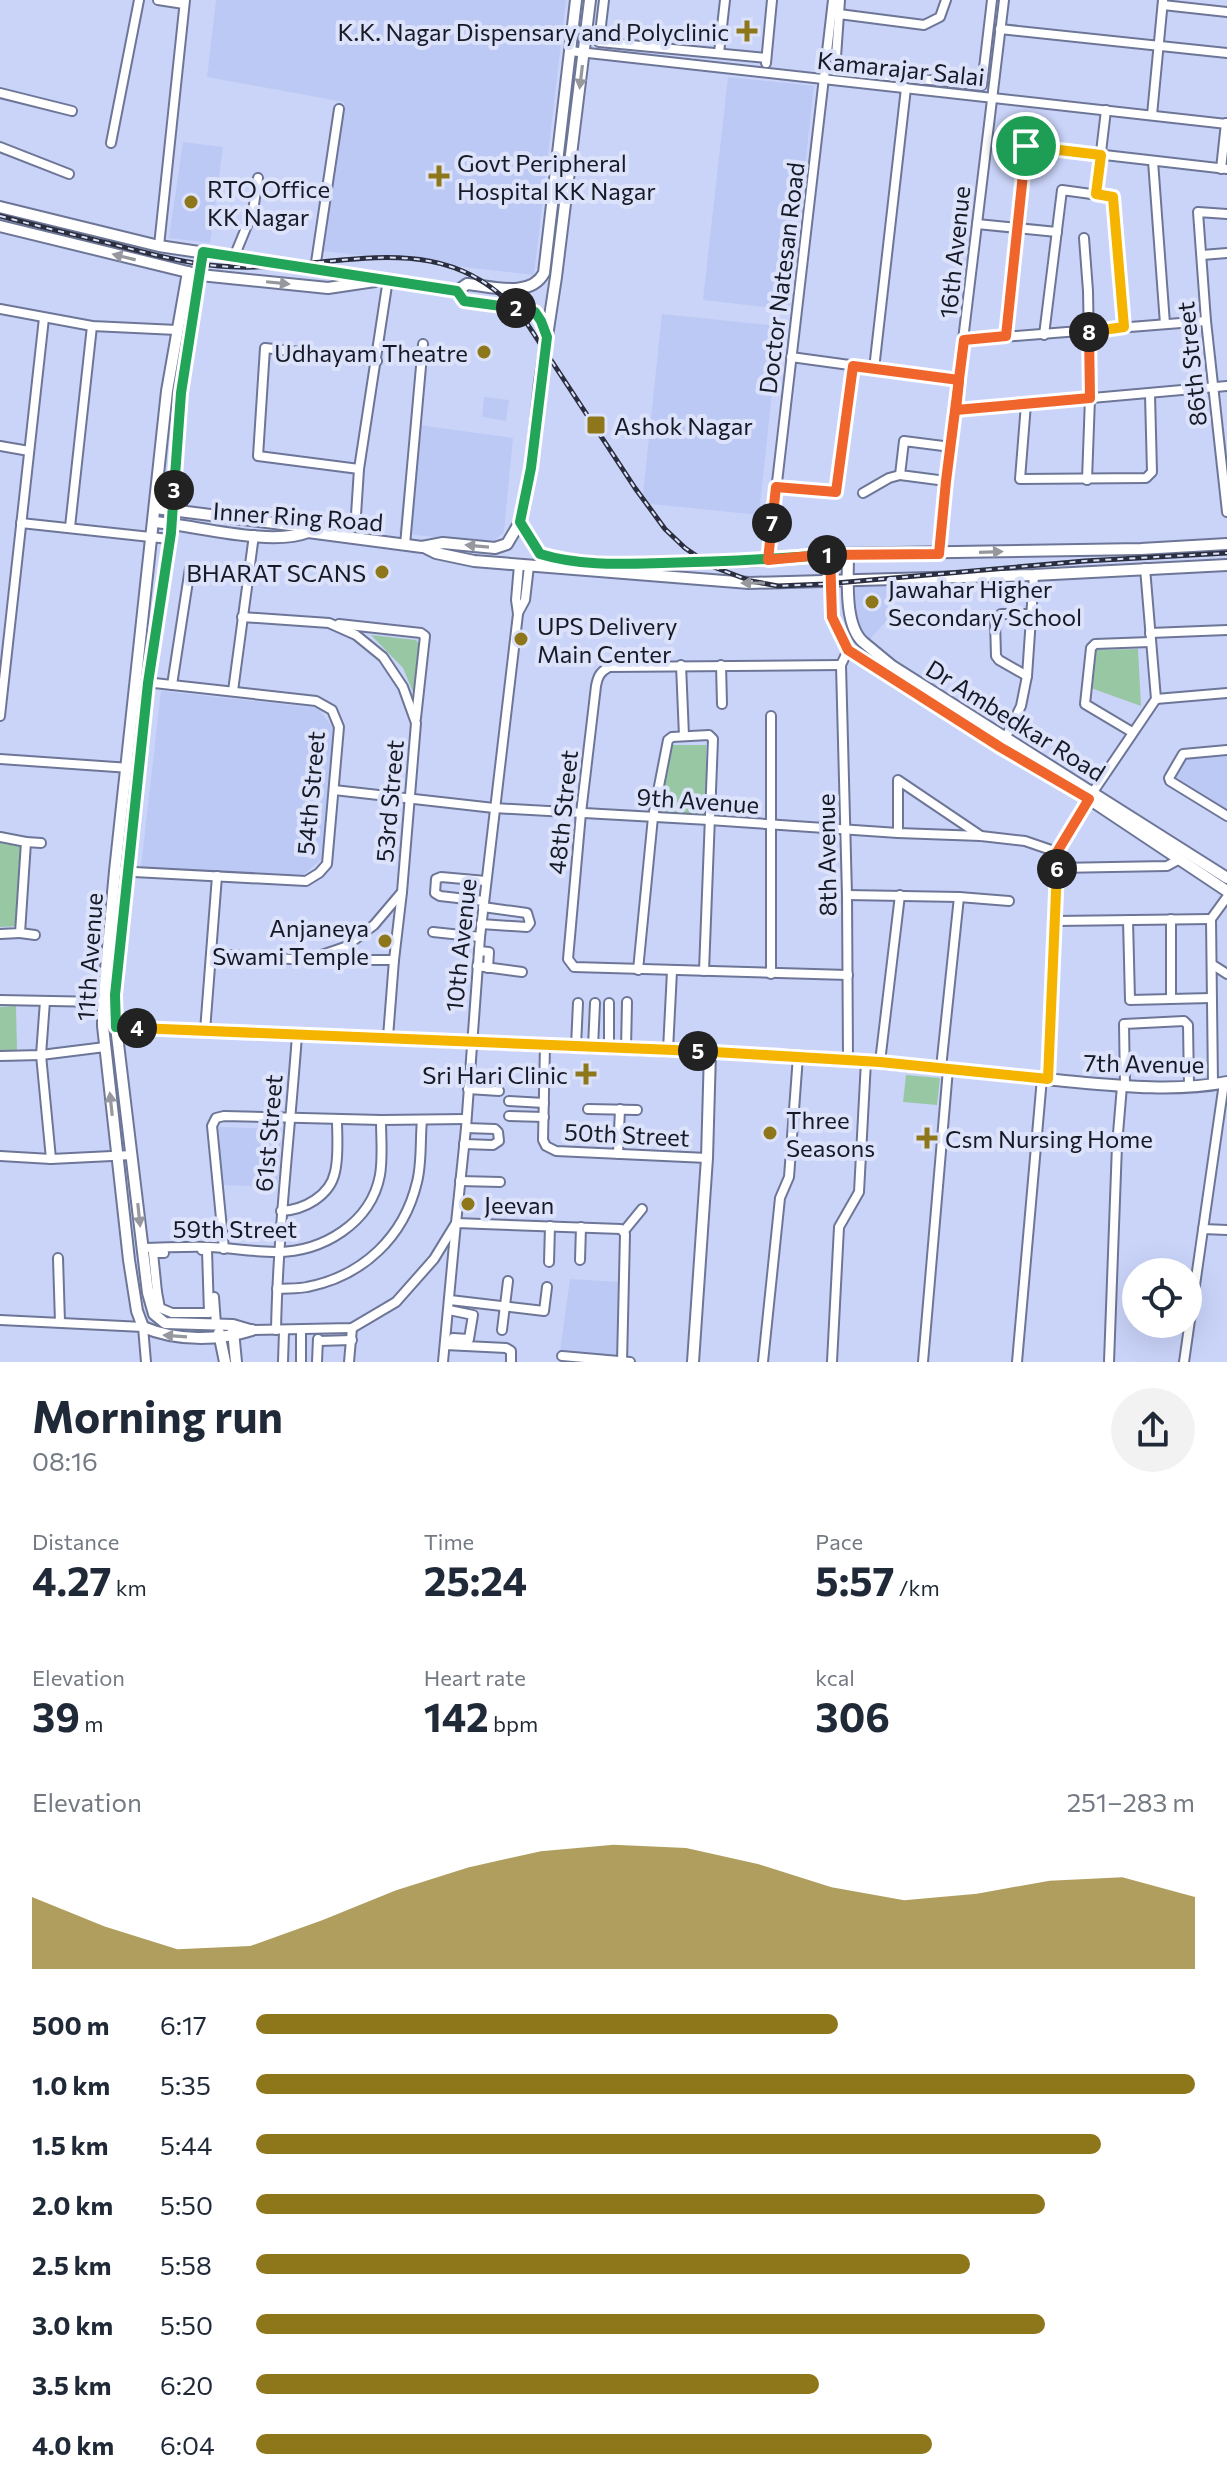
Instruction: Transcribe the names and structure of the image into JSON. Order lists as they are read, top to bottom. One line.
{"streets":{"main road":["Inner Ring Road","Dr Ambedkar Road","11th Avenue","7th Avenue"],"street":["Kamarajar Salai","16th Avenue","Doctor Natesan Road","86th Street","54th Street","9th Avenue","53rd Street","48th Street","8th Avenue","10th Avenue","61st Street","50th Street","59th Street"]},"crossings":[["Kamarajar Salai","16th Avenue"],["Kamarajar Salai","Doctor Natesan Road"],["Inner Ring Road","Dr Ambedkar Road"],["Inner Ring Road","10th Avenue"],["Inner Ring Road","11th Avenue"],["54th Street","9th Avenue"],["54th Street","11th Avenue"],["9th Avenue","53rd Street"],["9th Avenue","48th Street"],["9th Avenue","8th Avenue"],["9th Avenue","10th Avenue"],["8th Avenue","7th Avenue"],["10th Avenue","11th Avenue"],["10th Avenue","7th Avenue"],["10th Avenue","61st Street"],["11th Avenue","7th Avenue"],["11th Avenue","59th Street"],["7th Avenue","61st Street"],["61st Street","59th Street"]],"places":{"health":["K.K. Nagar Dispensary and Polyclinic","Govt Peripheral Hospital KK Nagar","Sri Hari Clinic","Csm Nursing Home"],"other":["RTO Office KK Nagar","Udhayam Theatre","BHARAT SCANS","Jawahar Higher Secondary School","UPS Delivery Main Center","Anjaneya Swami Temple","Three Seasons","Jeevan"],"transit":["Ashok Nagar"]},"page":{"pins":["2","8","3","7","1","6","4","5"],"heading":["Morning run","08:16"],"stats":[["Distance","4.27 km"],["Time","25:24"],["Pace","5:57 /km"],["Elevation","39 m"],["Heart rate","142 bpm"],["kcal","306"]],"chart":["Elevation","251–283 m"],"list":[{"name":"500 m","note":"6:17"},{"name":"1.0 km","note":"5:35"},{"name":"1.5 km","note":"5:44"},{"name":"2.0 km","note":"5:50"},{"name":"2.5 km","note":"5:58"},{"name":"3.0 km","note":"5:50"},{"name":"3.5 km","note":"6:20"},{"name":"4.0 km","note":"6:04"}]}}
